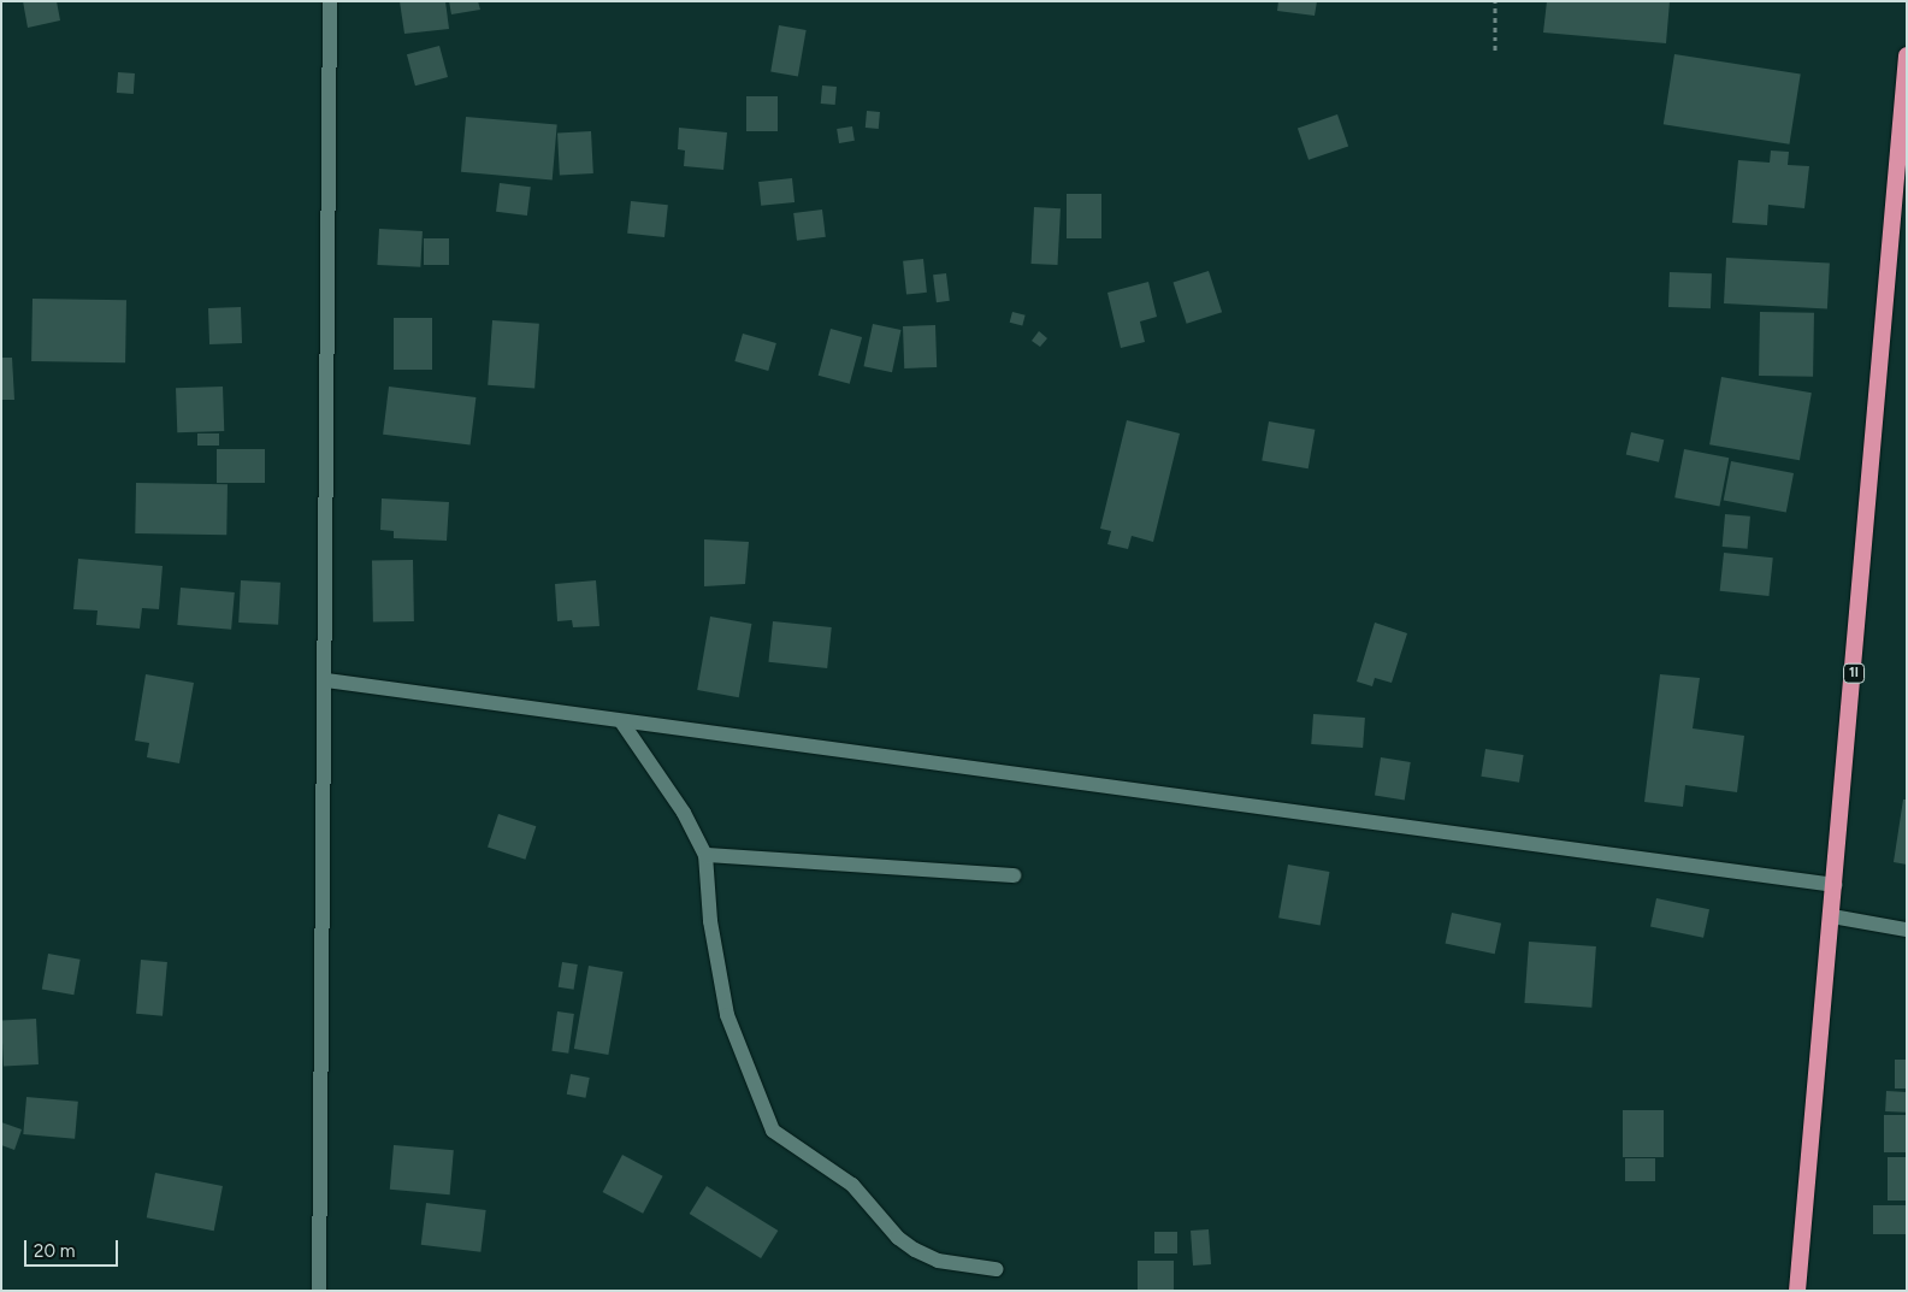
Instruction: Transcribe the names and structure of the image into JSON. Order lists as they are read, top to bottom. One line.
{"streets":{"highway":["1I"]},"scale_bar":"20 m"}
